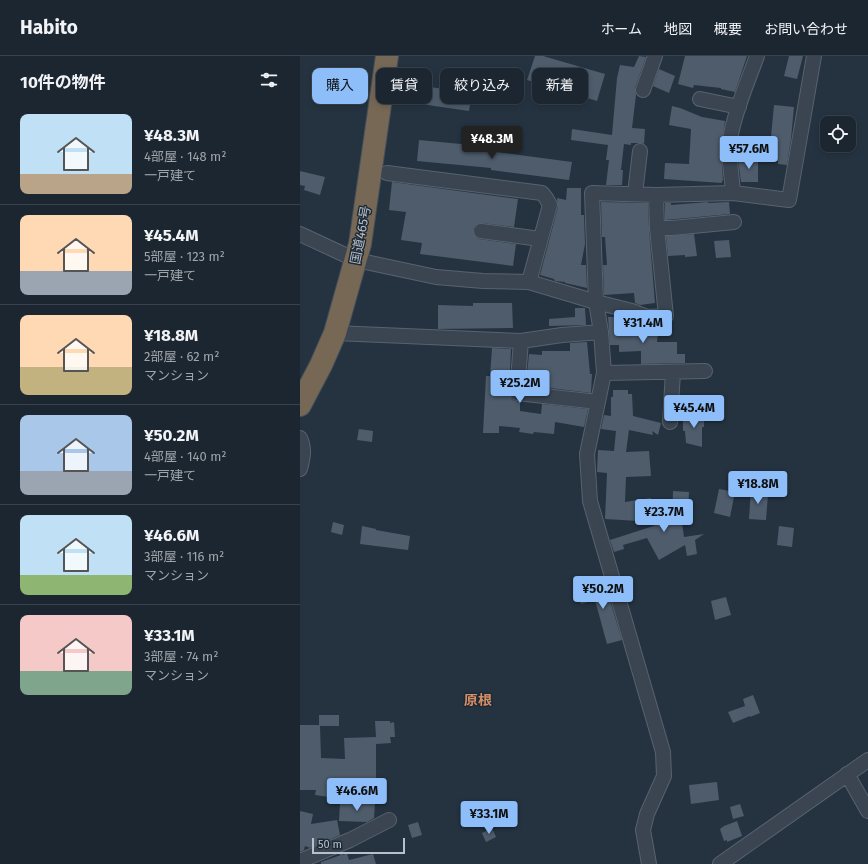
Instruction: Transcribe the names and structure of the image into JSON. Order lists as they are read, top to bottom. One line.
{"streets":{"highway":["国道465号"]},"districts":["原根"],"scale_bar":"50 m","page":{"header":"Habito","nav":["ホーム","地図","概要","お問い合わせ"],"heading":"10件の物件","chip":["購入","賃貸","絞り込み","新着"],"list":[{"name":"¥48.3M","note":"4部屋 · 148 m² · 一戸建て"},{"name":"¥45.4M","note":"5部屋 · 123 m² · 一戸建て"},{"name":"¥18.8M","note":"2部屋 · 62 m² · マンション"},{"name":"¥50.2M","note":"4部屋 · 140 m² · 一戸建て"},{"name":"¥46.6M","note":"3部屋 · 116 m² · マンション"},{"name":"¥33.1M","note":"3部屋 · 74 m² · マンション"}],"price":["¥48.3M","¥57.6M","¥31.4M","¥25.2M","¥45.4M","¥18.8M","¥23.7M","¥50.2M","¥46.6M","¥33.1M"],"scale":"50 m"}}
